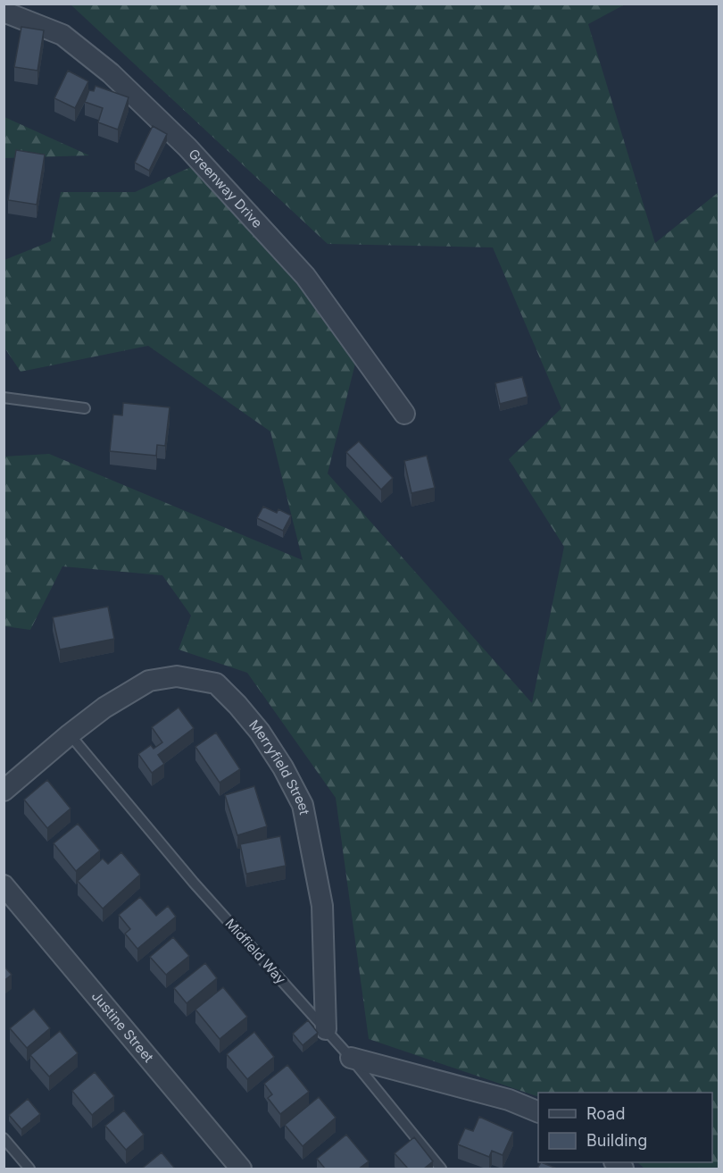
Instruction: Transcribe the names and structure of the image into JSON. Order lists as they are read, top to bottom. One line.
{"streets":{"street":["Greenway Drive","Merryfield Street","Justine Street"],"lane":["Midfield Way"]},"crossings":[["Merryfield Street","Midfield Way"]],"legend":["Road","Building"]}
